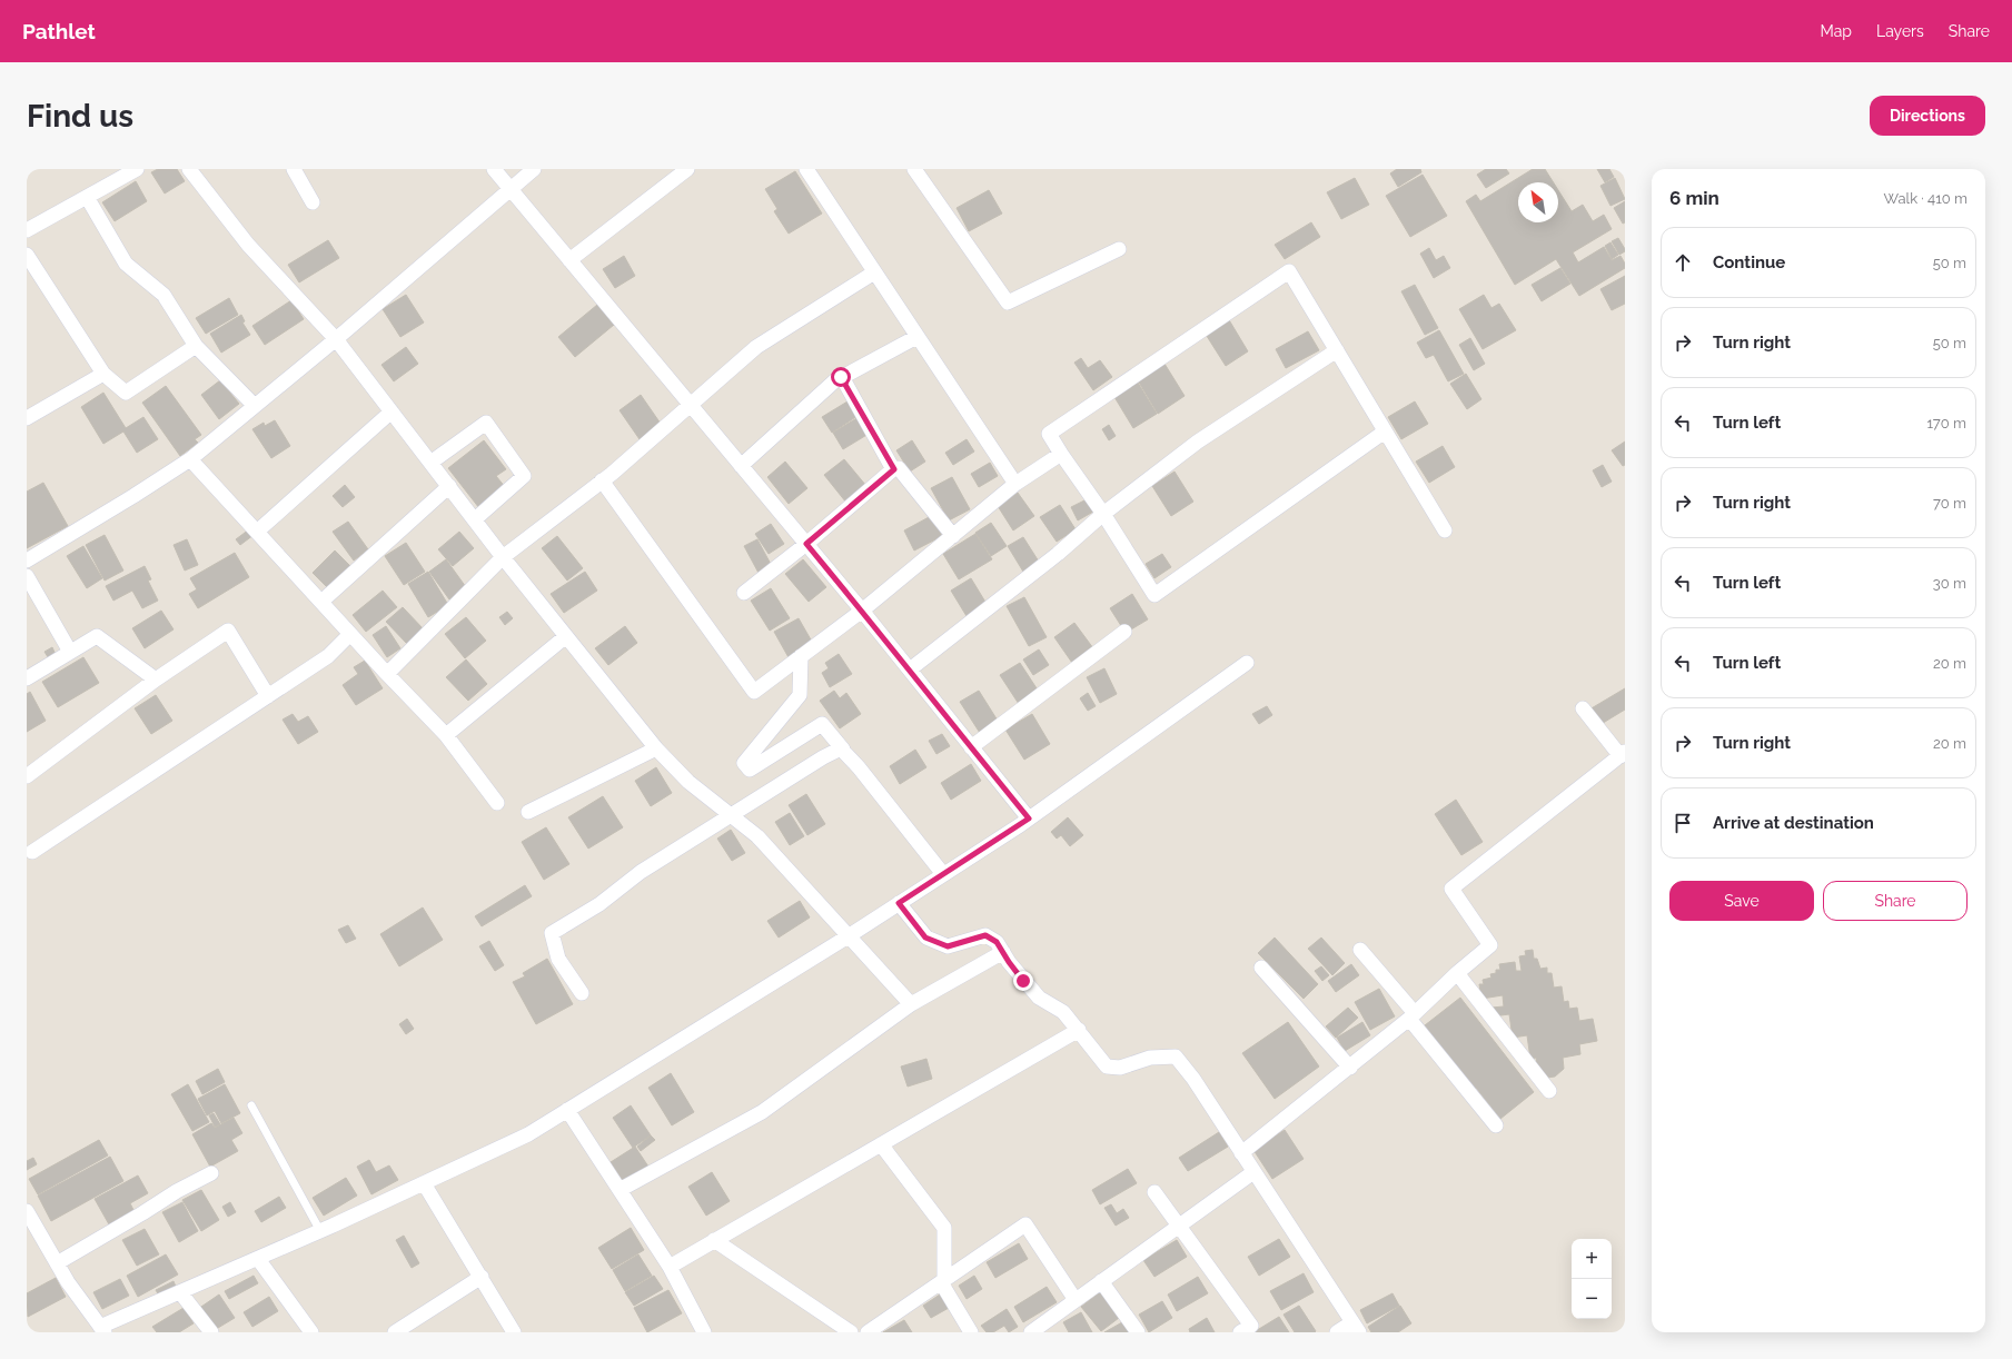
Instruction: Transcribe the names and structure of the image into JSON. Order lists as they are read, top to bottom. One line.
{"north":"top left","page":{"header":"Pathlet","nav":["Map","Layers","Share"],"buttons":["Directions",["Save","Share"]],"title":"Find us","heading":["6 min","Walk · 410 m"],"list":[["Continue","50 m"],["Turn right","50 m"],["Turn left","170 m"],["Turn right","70 m"],["Turn left","30 m"],["Turn left","20 m"],["Turn right","20 m"],"Arrive at destination"],"map_buttons":["+","−"]}}
